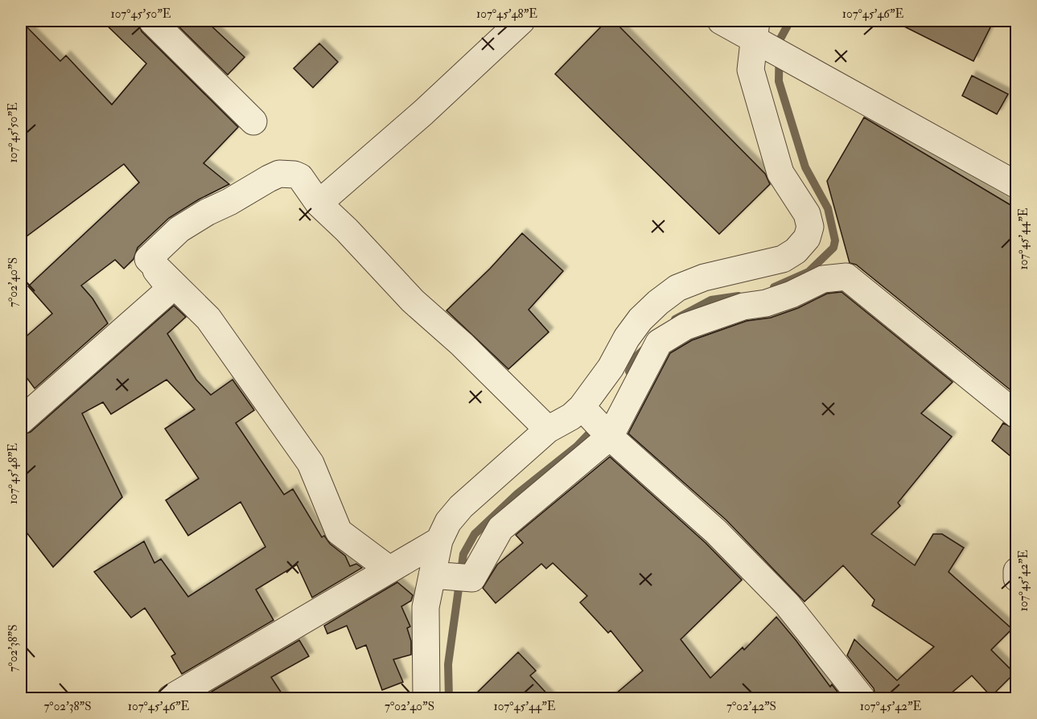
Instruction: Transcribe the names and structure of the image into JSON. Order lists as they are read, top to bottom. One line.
{"coordinates":["107°45'50\"E","107°45'48\"E","107°45'46\"E","107°45'44\"E","7°02'40\"S","107°45'42\"E","7°02'38\"S","7°02'42\"S"]}
